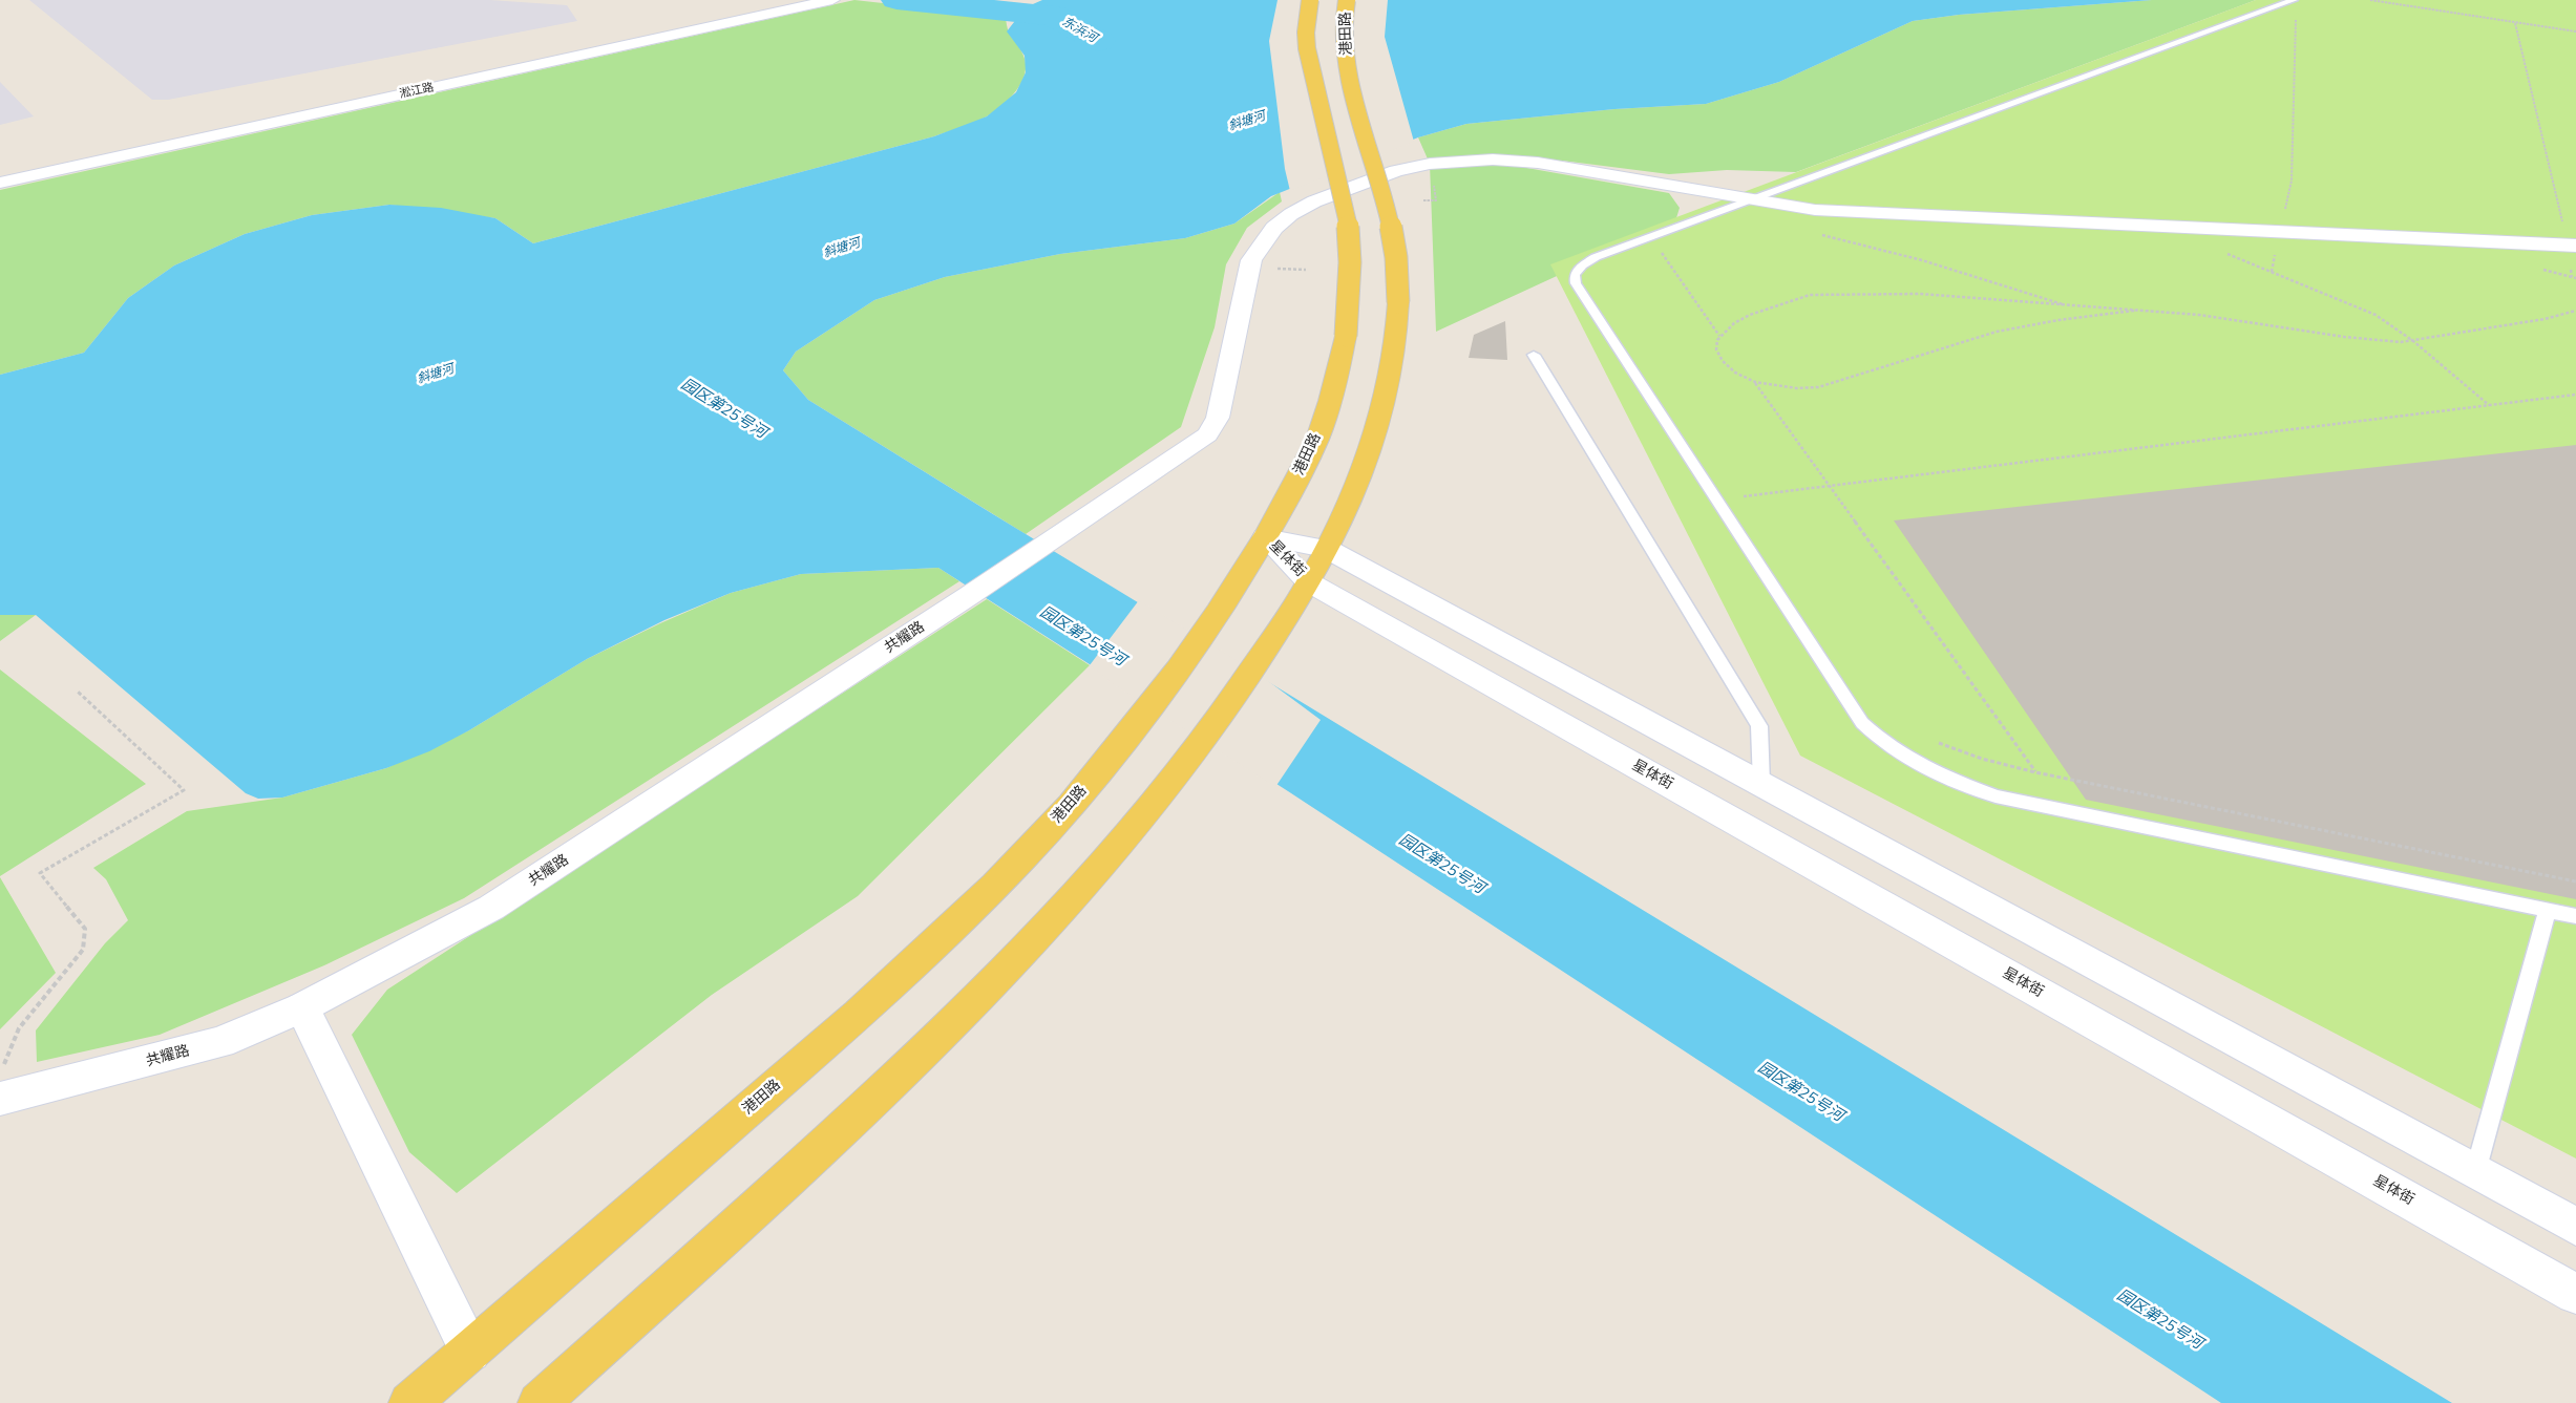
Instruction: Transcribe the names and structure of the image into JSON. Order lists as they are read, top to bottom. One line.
{"streets":{"main road":["港田路"],"street":["淞江路","星体街","共耀路"]},"crossings":[["港田路","星体街"]],"water":["东浜河","斜塘河","园区第25号河"]}
